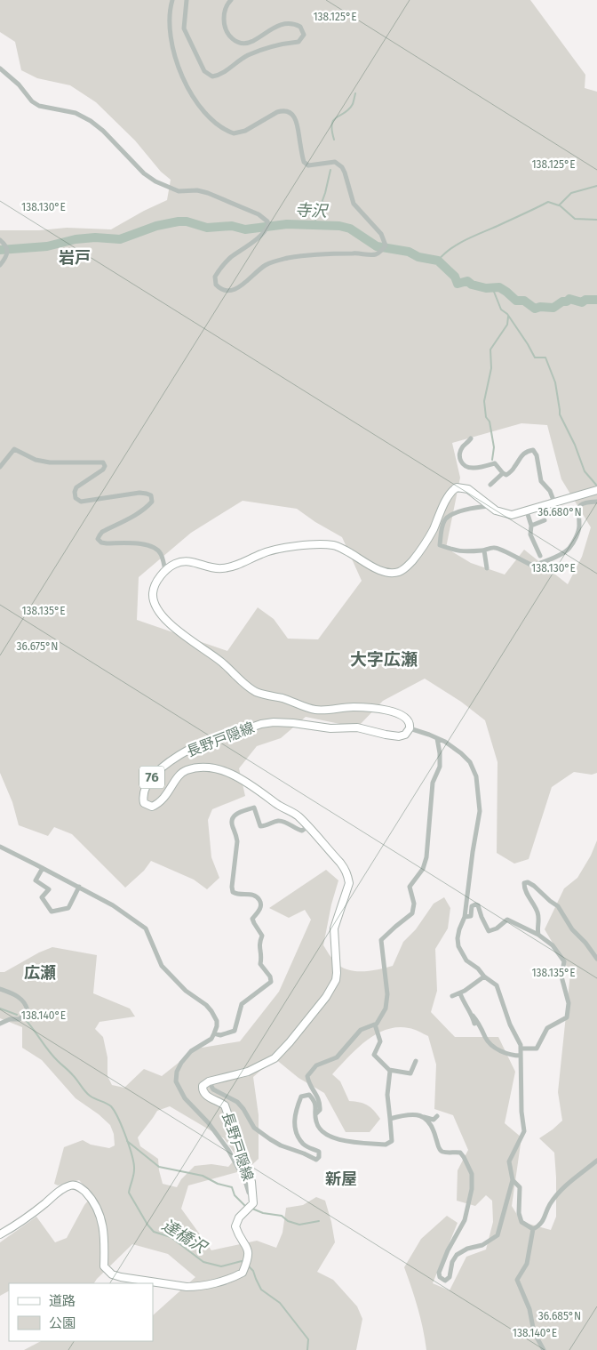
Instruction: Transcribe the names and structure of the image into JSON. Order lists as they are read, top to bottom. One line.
{"streets":{"main road":["長野戸隠線","76"]},"districts":["岩戸","大字広瀬","広瀬","新屋"],"water":["寺沢","達橋沢"],"legend":["道路","公園"],"coordinates":["138.125°E","138.130°E","36.680°N","138.135°E","36.675°N","138.140°E","36.685°N"]}
